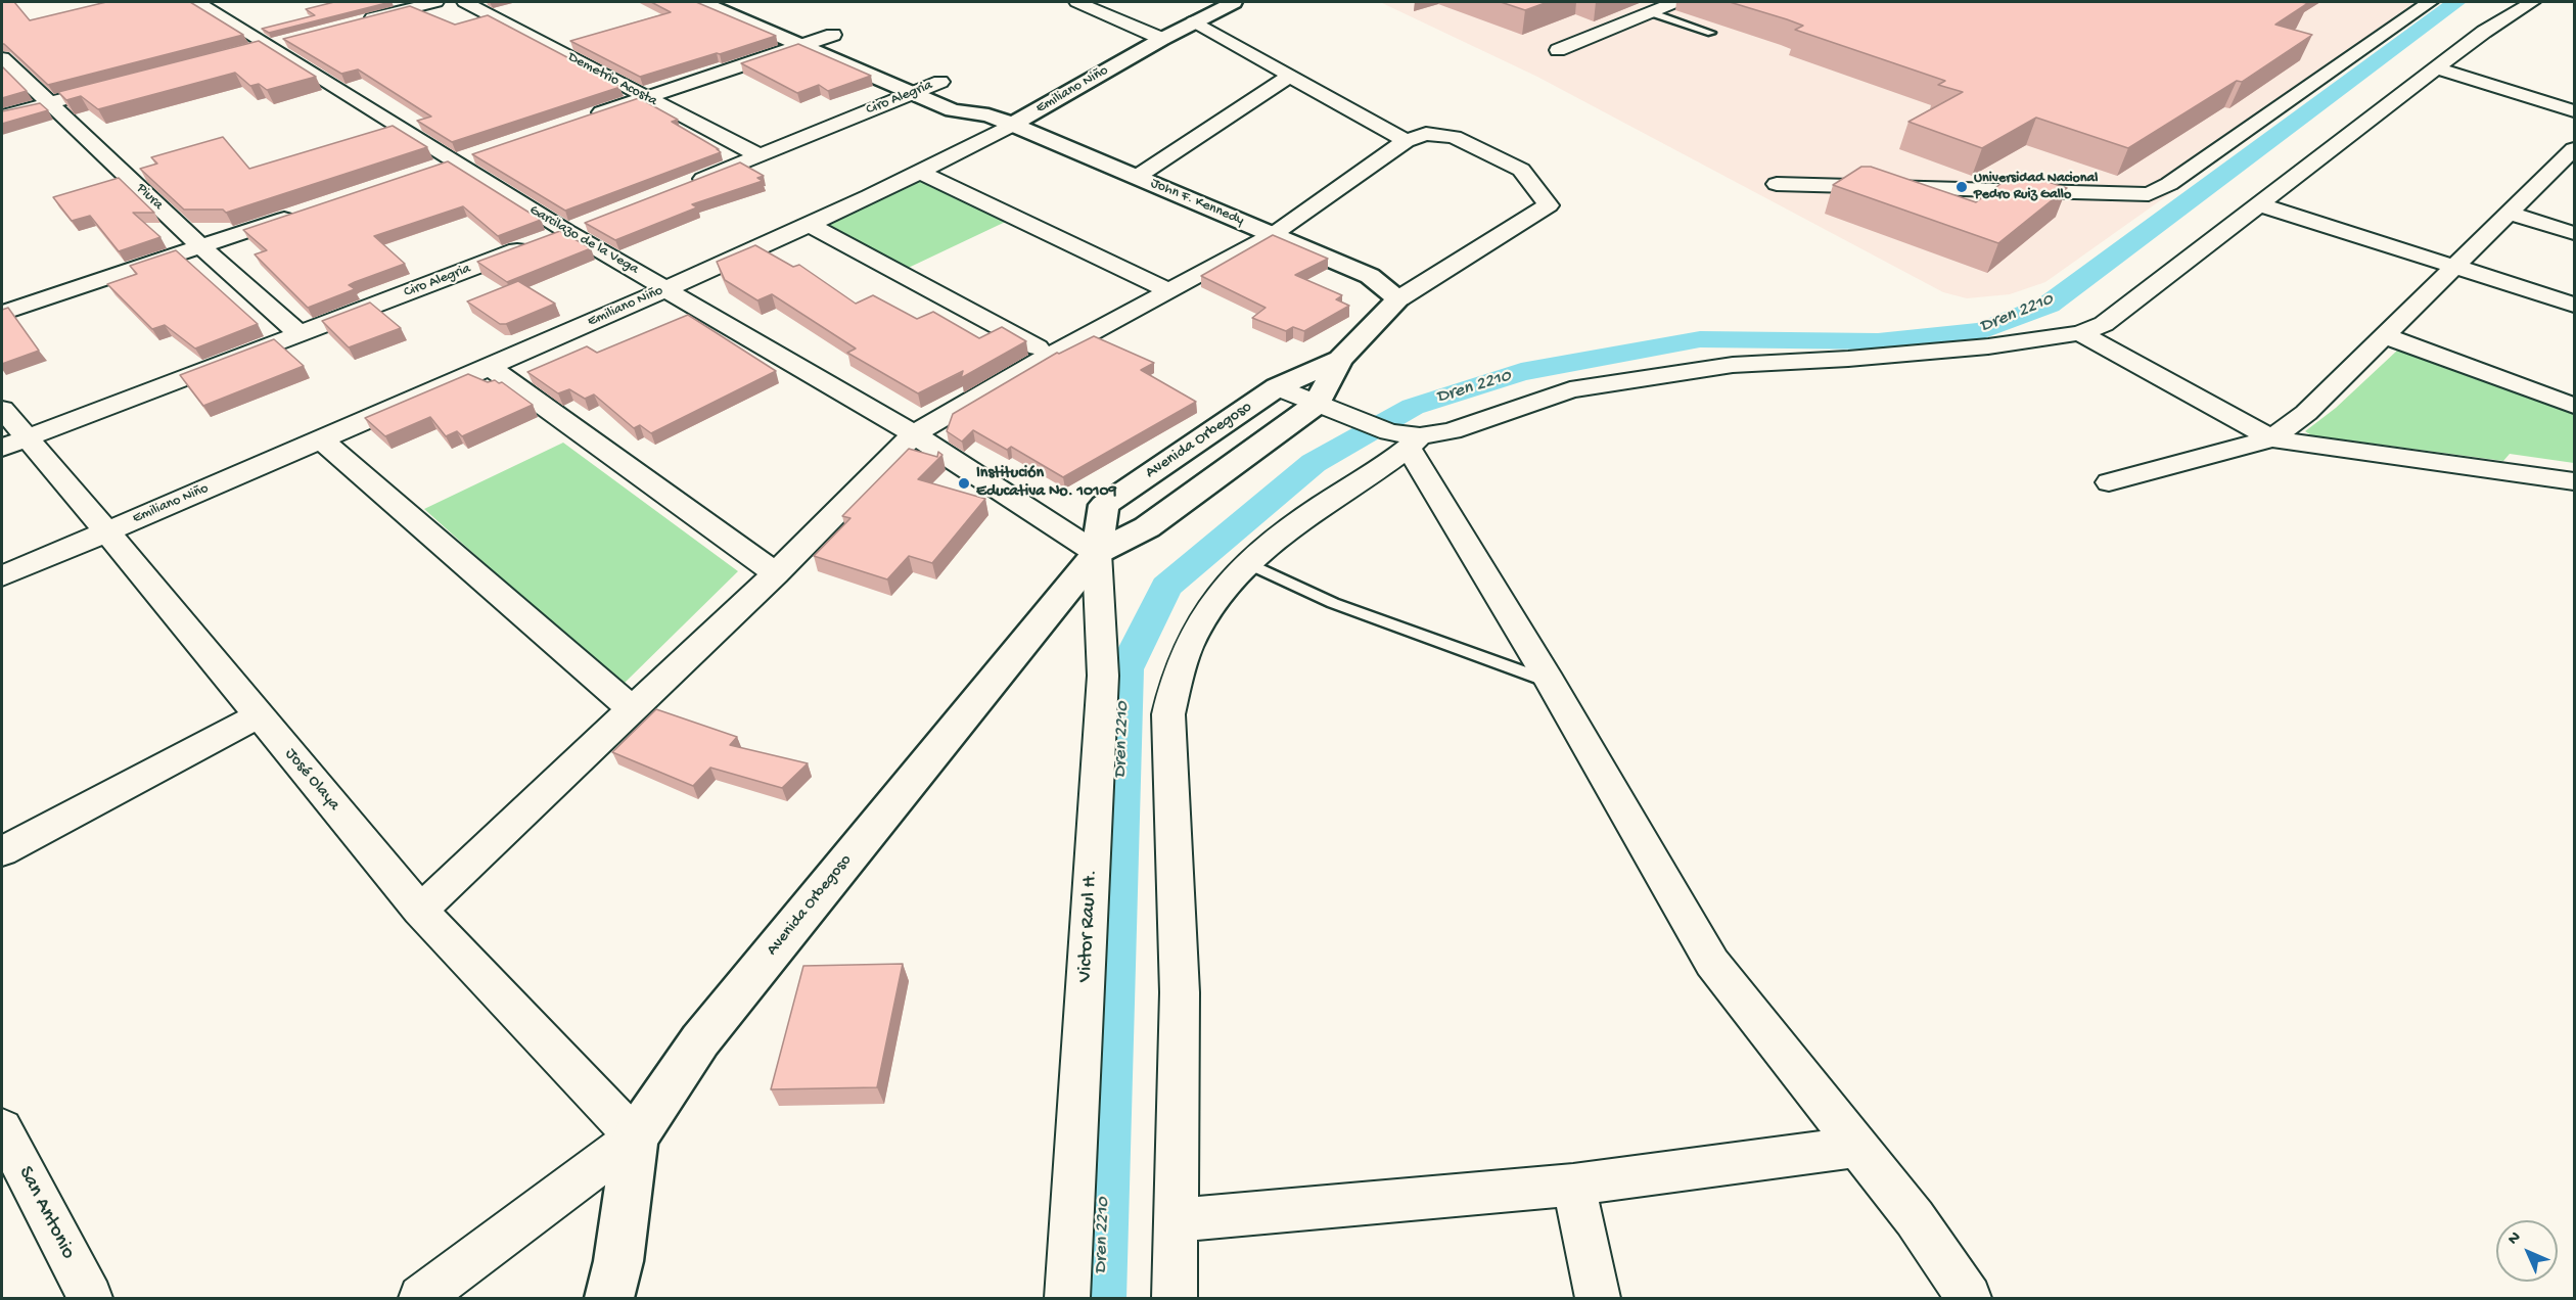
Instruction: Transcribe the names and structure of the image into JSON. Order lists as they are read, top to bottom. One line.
{"streets":{"main road":["Emiliano Niño","John F. Kennedy","Avenida Orbegoso"],"street":["Demetrio Acosta","Ciro Alegria","Piura","Garcilazo de la Vega","José Olaya","Victor Raul H.","San Antonio"]},"crossings":[["Demetrio Acosta","Ciro Alegria"],["Emiliano Niño","John F. Kennedy"],["Emiliano Niño","Garcilazo de la Vega"],["Emiliano Niño","José Olaya"],["Ciro Alegria","Piura"],["Ciro Alegria","John F. Kennedy"],["Ciro Alegria","Garcilazo de la Vega"],["Ciro Alegria","José Olaya"],["John F. Kennedy","Avenida Orbegoso"],["Garcilazo de la Vega","Avenida Orbegoso"],["Garcilazo de la Vega","Victor Raul H."],["Avenida Orbegoso","José Olaya"],["Avenida Orbegoso","Victor Raul H."]],"water":["Dren 2210"],"places":["Universidad Nacional Pedro Ruiz Gallo","Institución Educativa No. 10109"],"north":"top left"}
